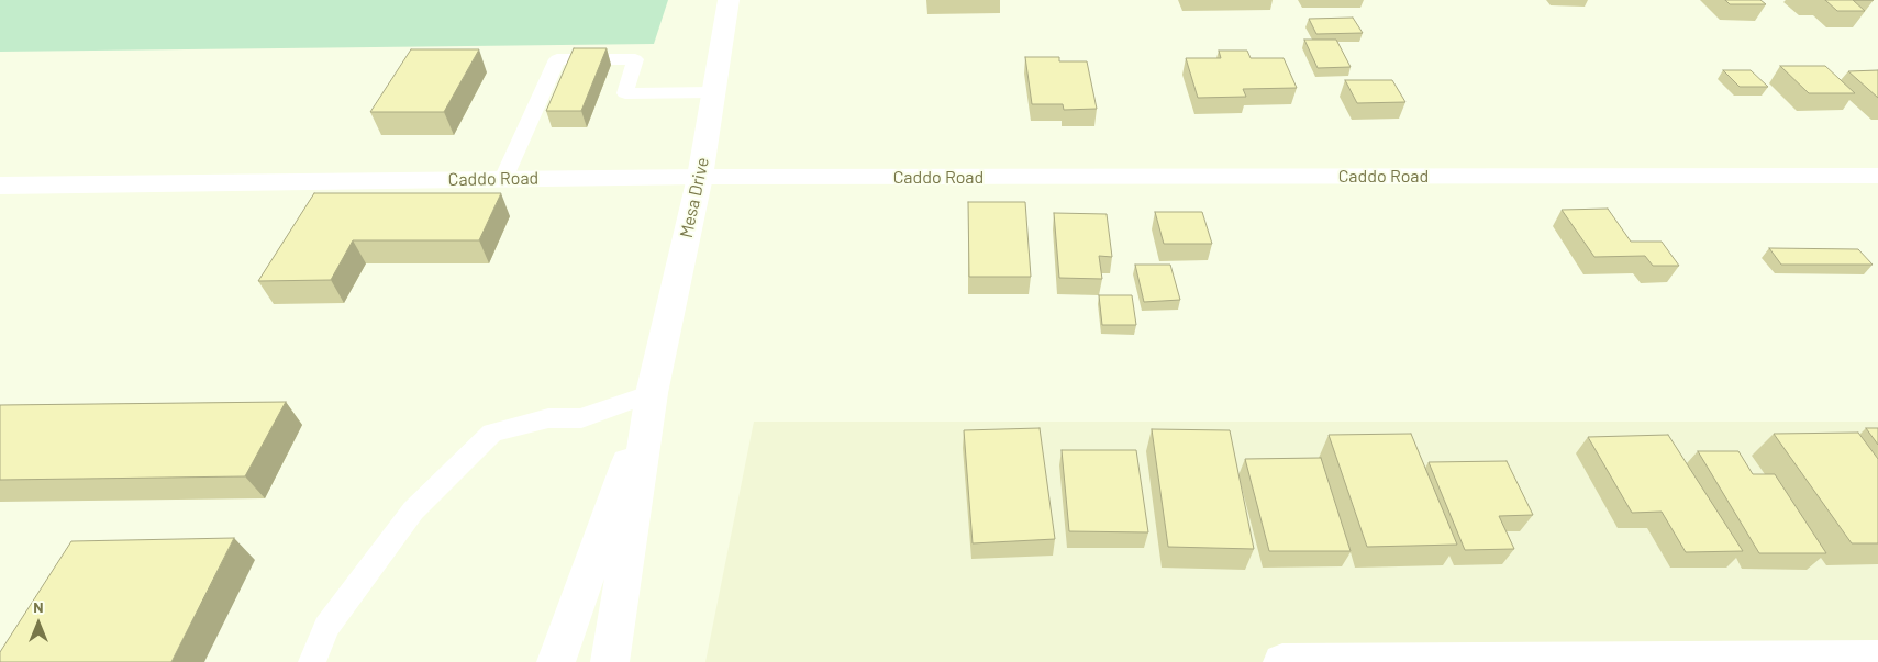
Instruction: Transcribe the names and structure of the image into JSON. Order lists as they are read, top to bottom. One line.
{"streets":{"street":["Caddo Road","Mesa Drive"]},"crossings":[["Caddo Road","Mesa Drive"]],"north":"top"}
